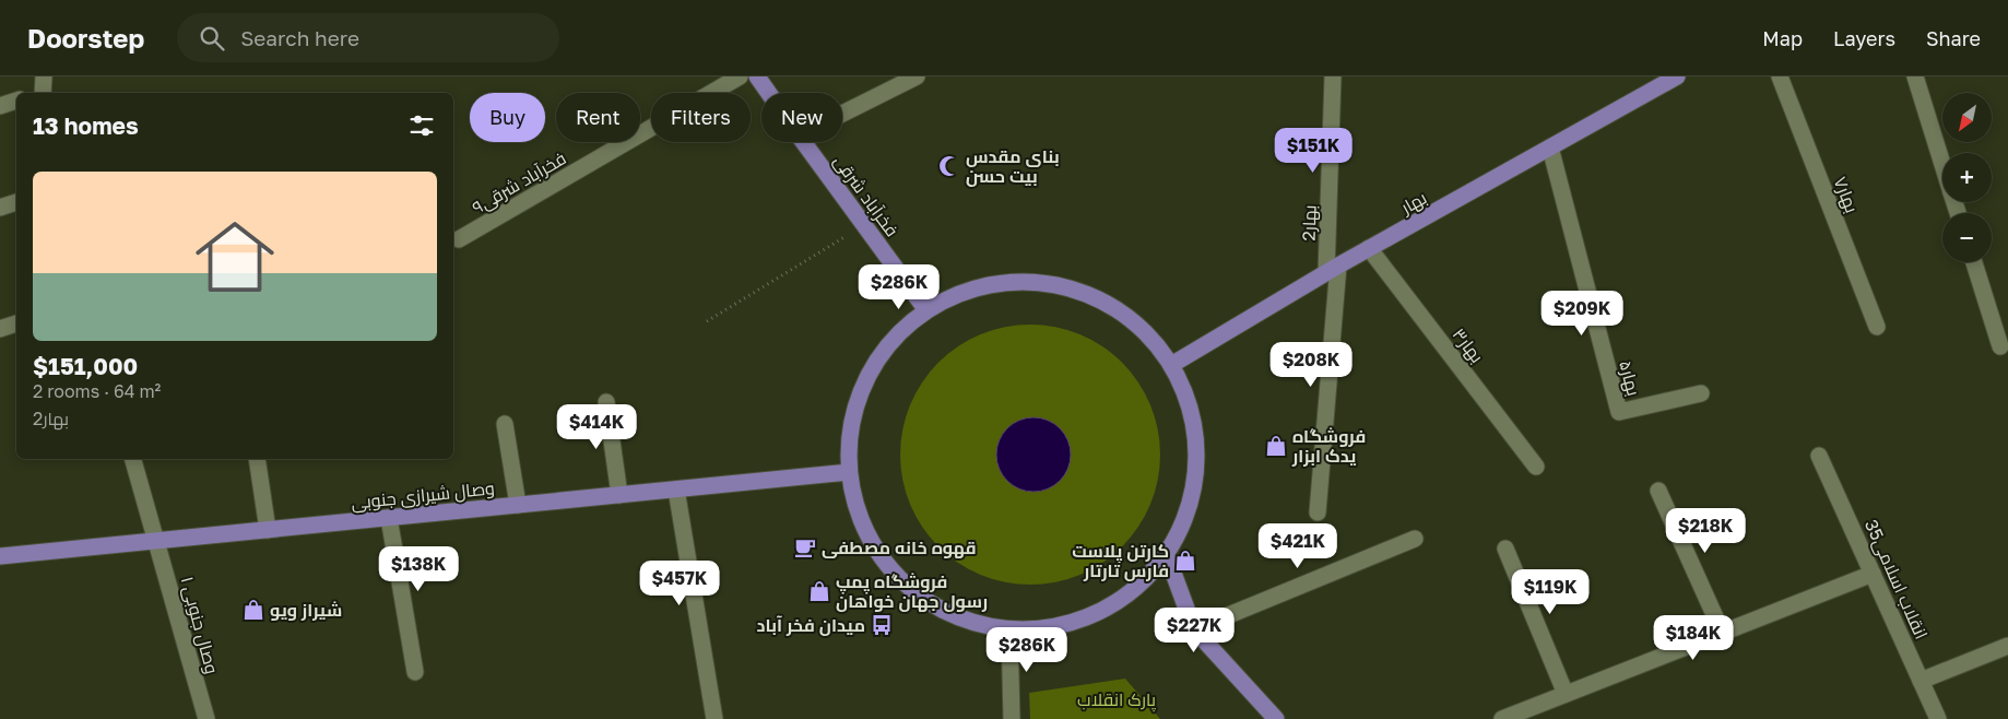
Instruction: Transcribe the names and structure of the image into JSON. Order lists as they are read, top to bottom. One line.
{"streets":{"main road":["فخرآباد شرقی","بهار","وصال شیرازی جنوبی"],"street":["فخرآباد شرقی۹","بهار۷","2بهار","بهار۳","بهار۵","35انقلاب اسلامی","وصال جنوبی ۱"]},"crossings":[["بهار","2بهار"],["بهار","بهار۳"],["بهار","بهار۵"],["وصال شیرازی جنوبی","وصال جنوبی ۱"]],"parks":["پارک انقلاب"],"places":{"mosque":["بنای مقدس بیت حسن"],"shop":["فروشگاه یدک ابزار","کارتن پلاست فارس تارتار","فروشگاه پمپ رسول جهان خواهان","شیراز ویو"],"cafe":["قهوه خانه مصطفی"],"bus stop":["میدان فخر آباد"]},"north":"bottom left","page":{"header":"Doorstep","search":"Search here","nav":["Map","Layers","Share"],"map_buttons":["+","−"],"chip":["Buy","Rent","Filters","New"],"heading":"13 homes","price":["$151K","$286K","$209K","$208K","$414K","$218K","$421K","$138K","$457K","$119K","$227K","$184K","$286K"],"list":[{"name":"$151,000","note":"2 rooms · 64 m² · 2بهار"}]}}
